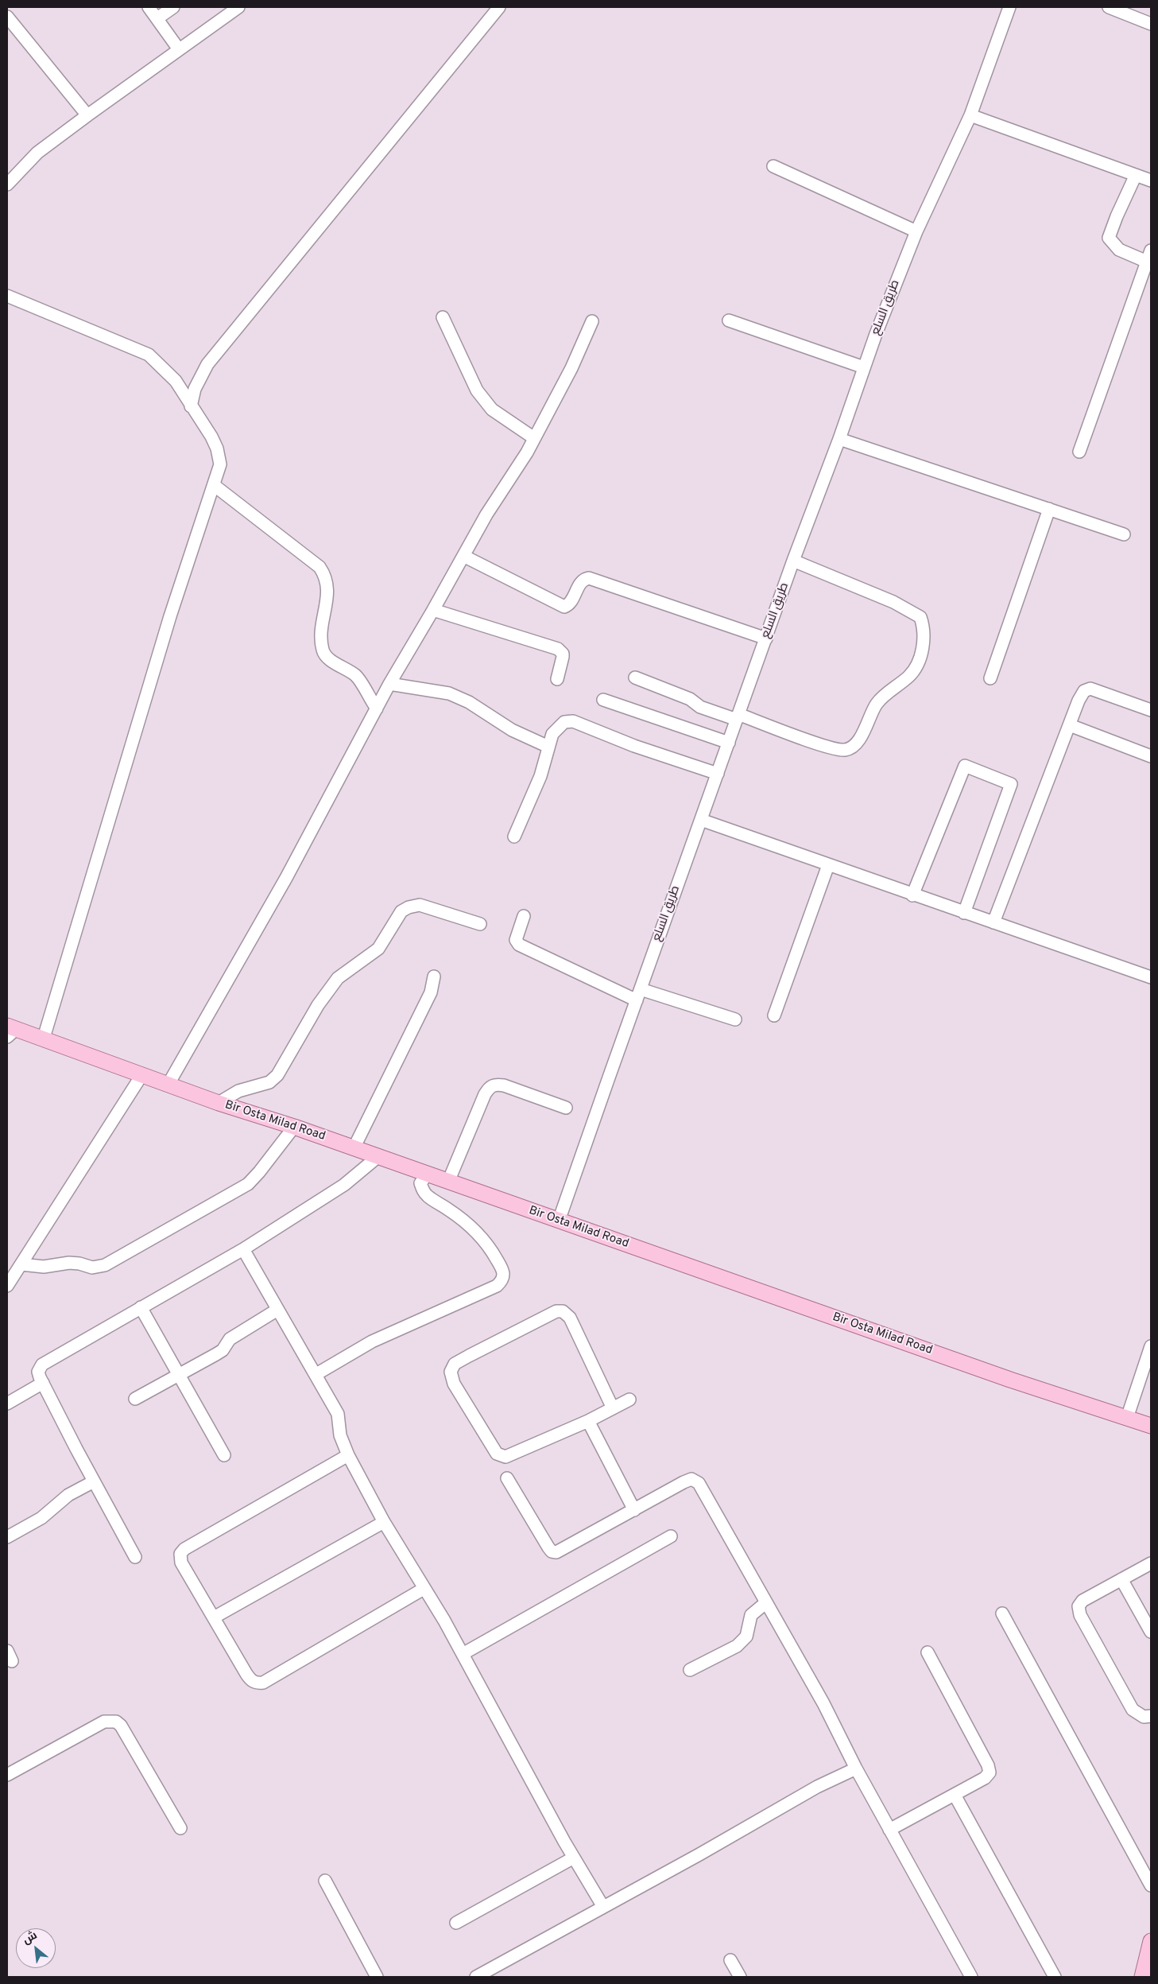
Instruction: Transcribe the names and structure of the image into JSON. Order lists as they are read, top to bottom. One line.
{"streets":{"main road":["Bir Osta Milad Road"],"street":["طريق السلع"]},"crossings":[["طريق السلع","Bir Osta Milad Road"]],"north":"top left"}
